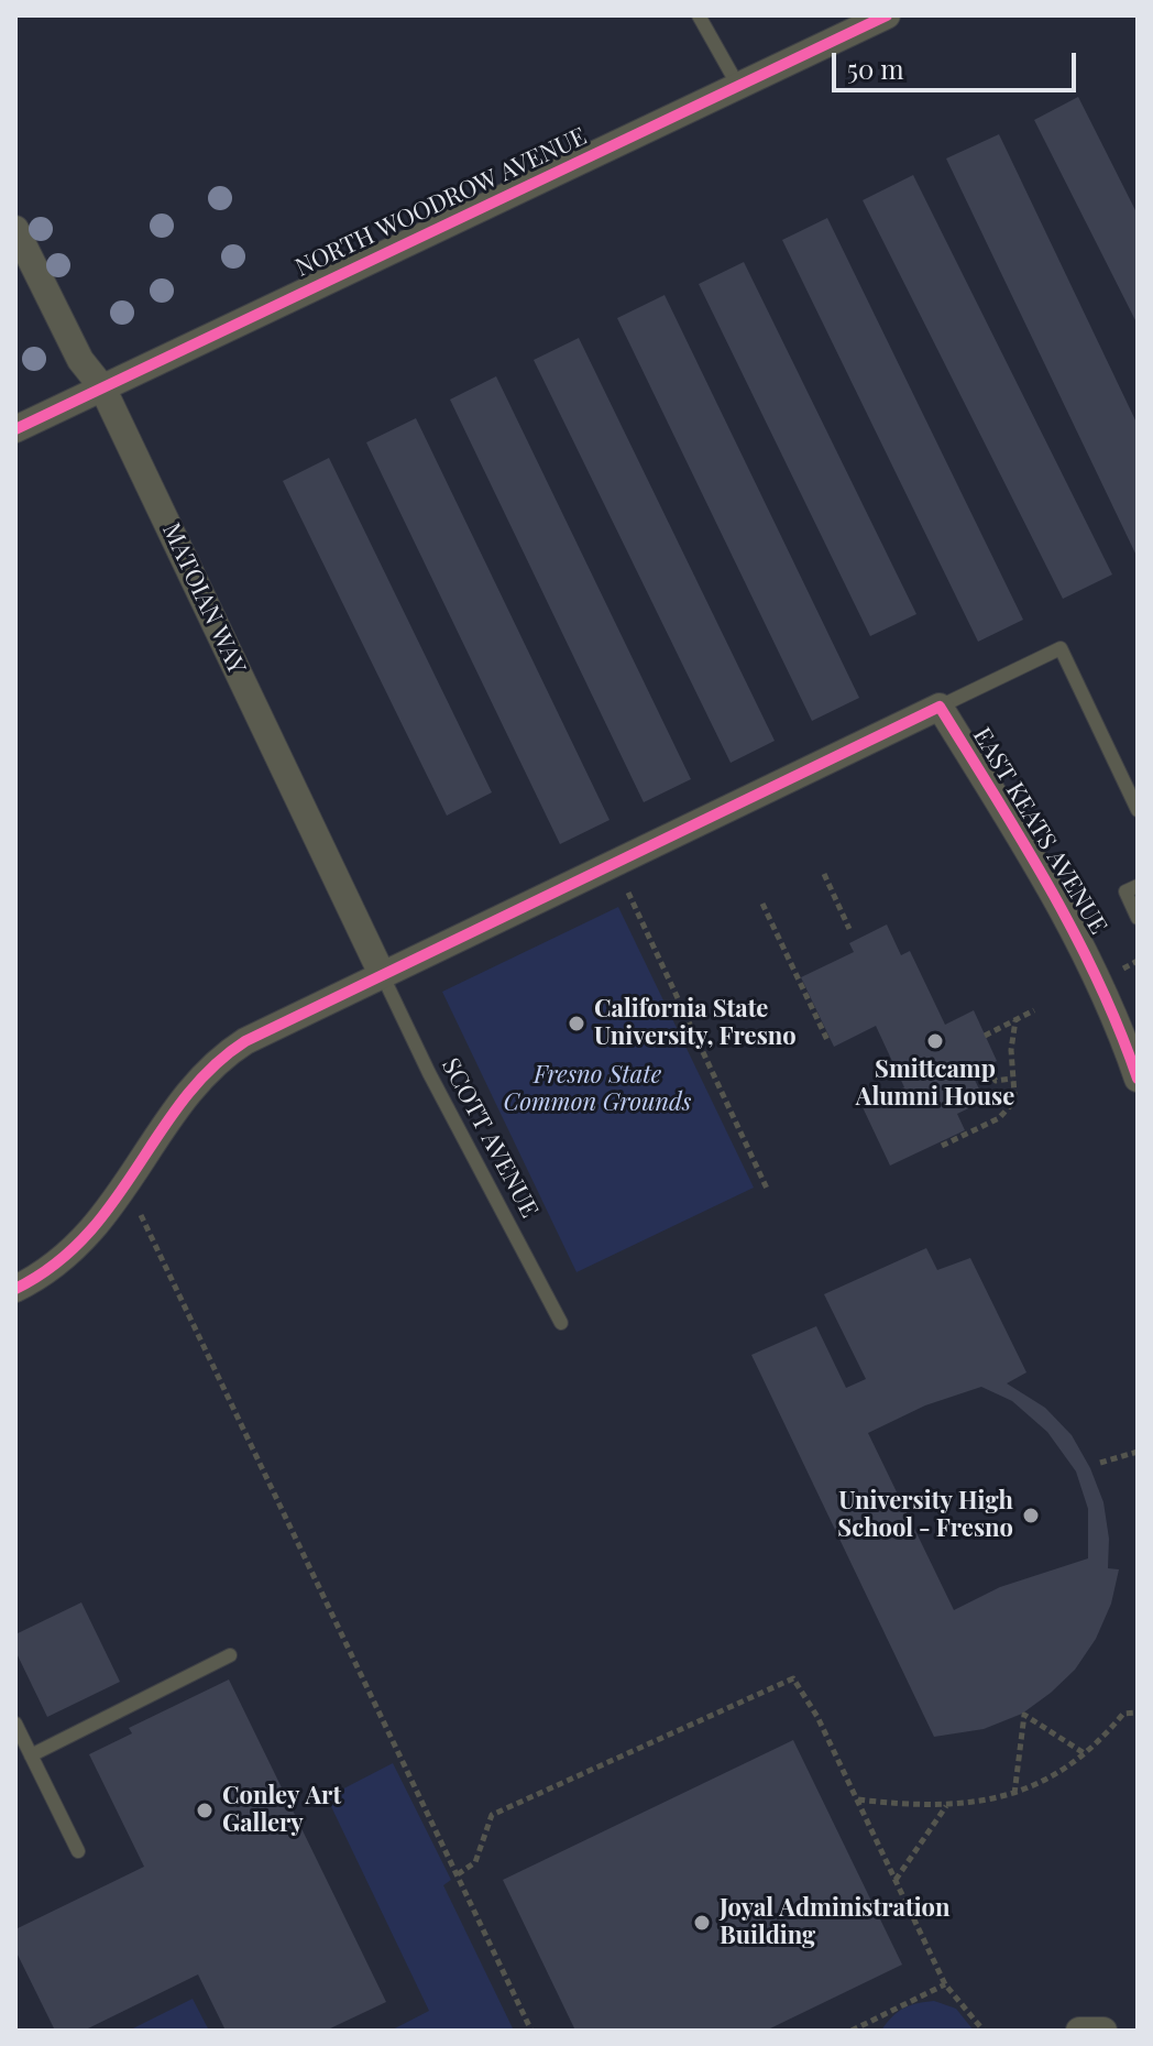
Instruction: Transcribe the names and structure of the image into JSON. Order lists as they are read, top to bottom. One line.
{"streets":{"street":["NORTH WOODROW AVENUE","MATOIAN WAY","EAST KEATS AVENUE"],"lane":["SCOTT AVENUE"]},"crossings":[["NORTH WOODROW AVENUE","MATOIAN WAY"],["MATOIAN WAY","SCOTT AVENUE"]],"parks":["Fresno State Common Grounds"],"places":["California State University, Fresno","Smittcamp Alumni House","University High School - Fresno","Conley Art Gallery","Joyal Administration Building"],"scale_bar":"50 m"}
